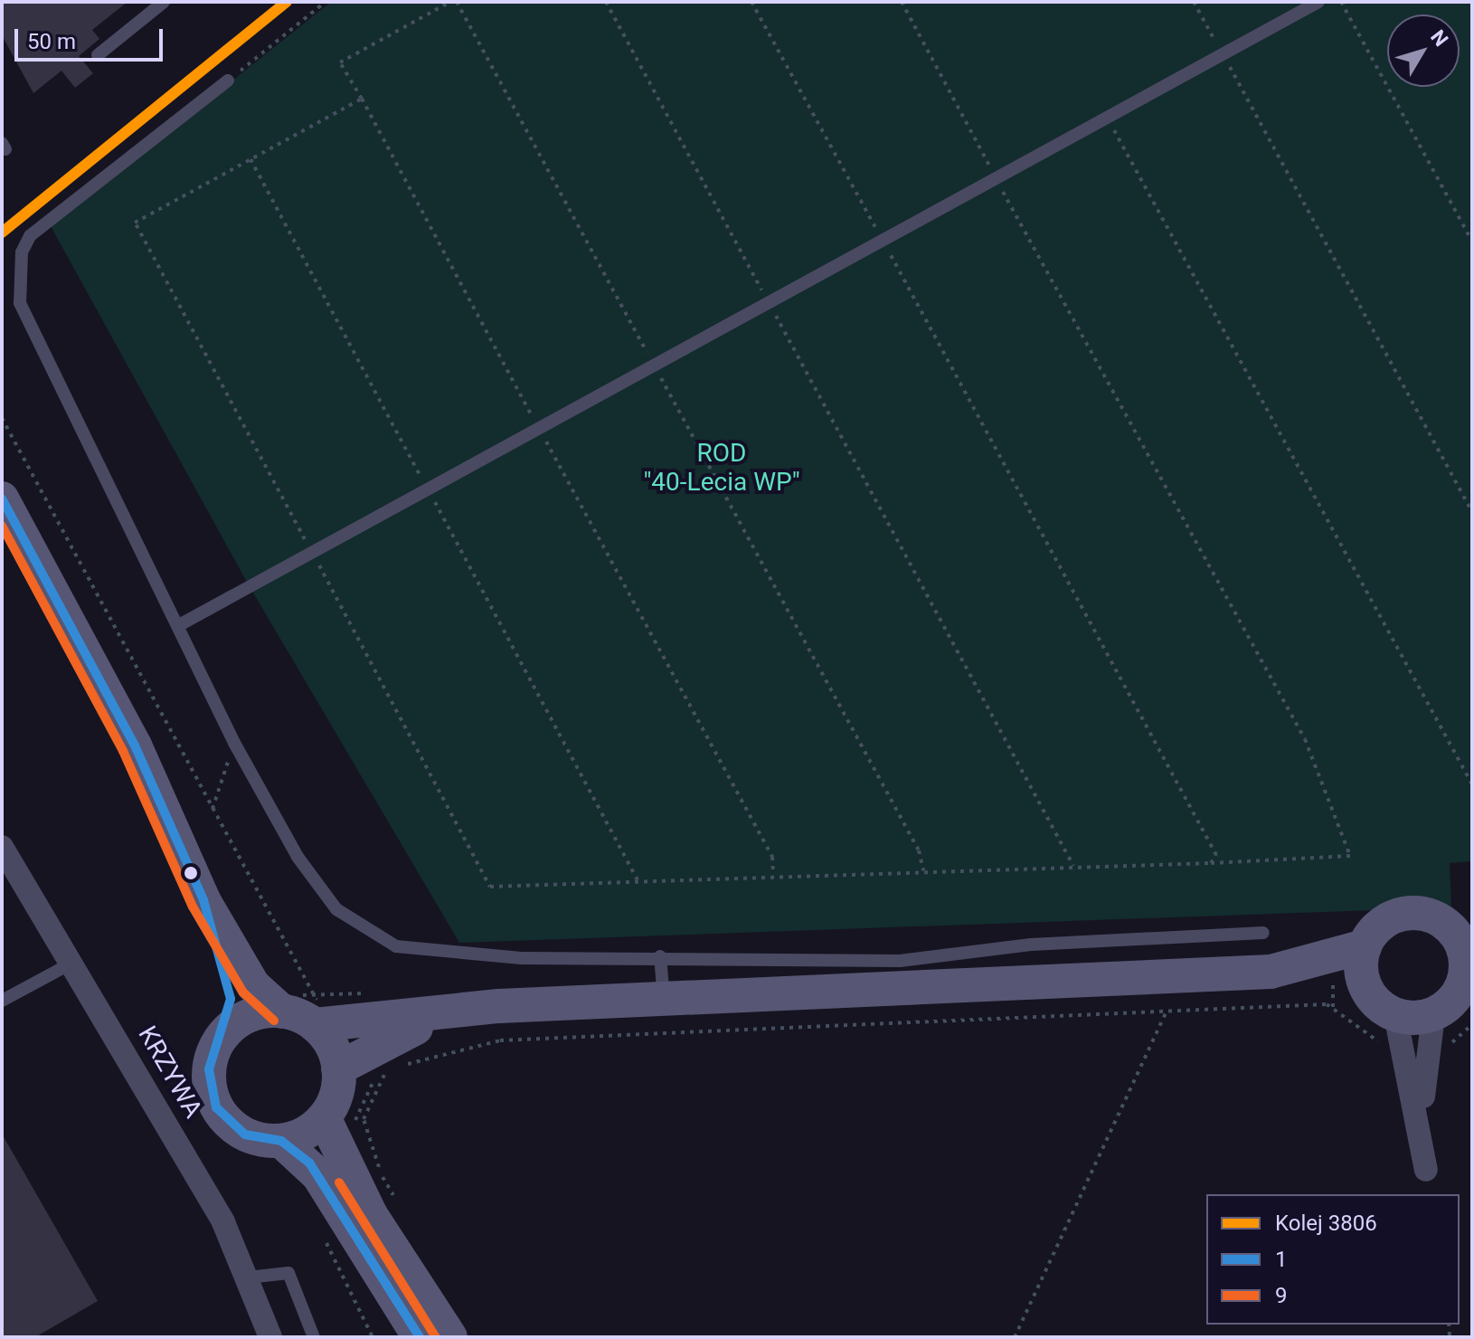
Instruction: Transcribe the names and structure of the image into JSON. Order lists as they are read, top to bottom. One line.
{"streets":{"street":["KRZYWA"]},"parks":["ROD \"40-Lecia WP\""],"lines":["rail line 3806","transit line 1","transit line 9"],"legend":["Kolej 3806","1","9"],"scale_bar":"50 m","north":"top right"}
